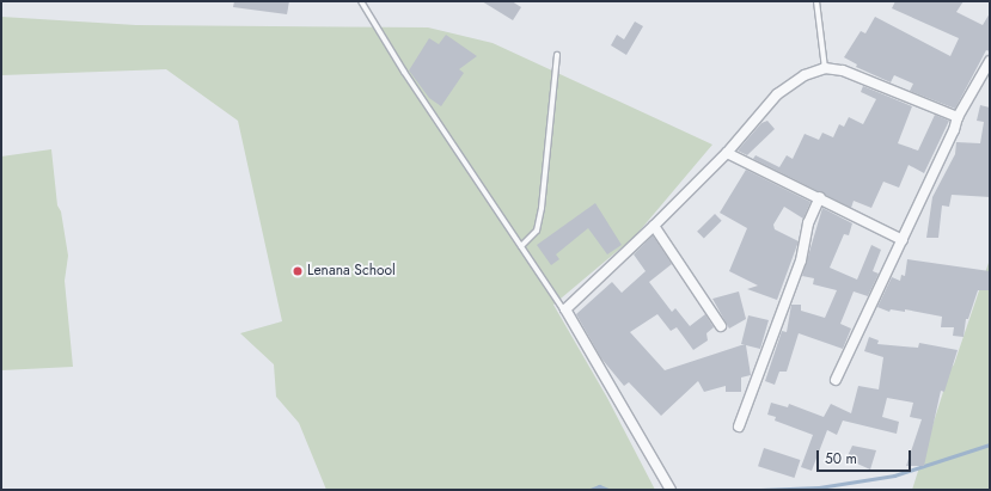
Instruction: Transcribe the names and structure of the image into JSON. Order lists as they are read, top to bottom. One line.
{"places":["Lenana School"],"scale_bar":"50 m"}
